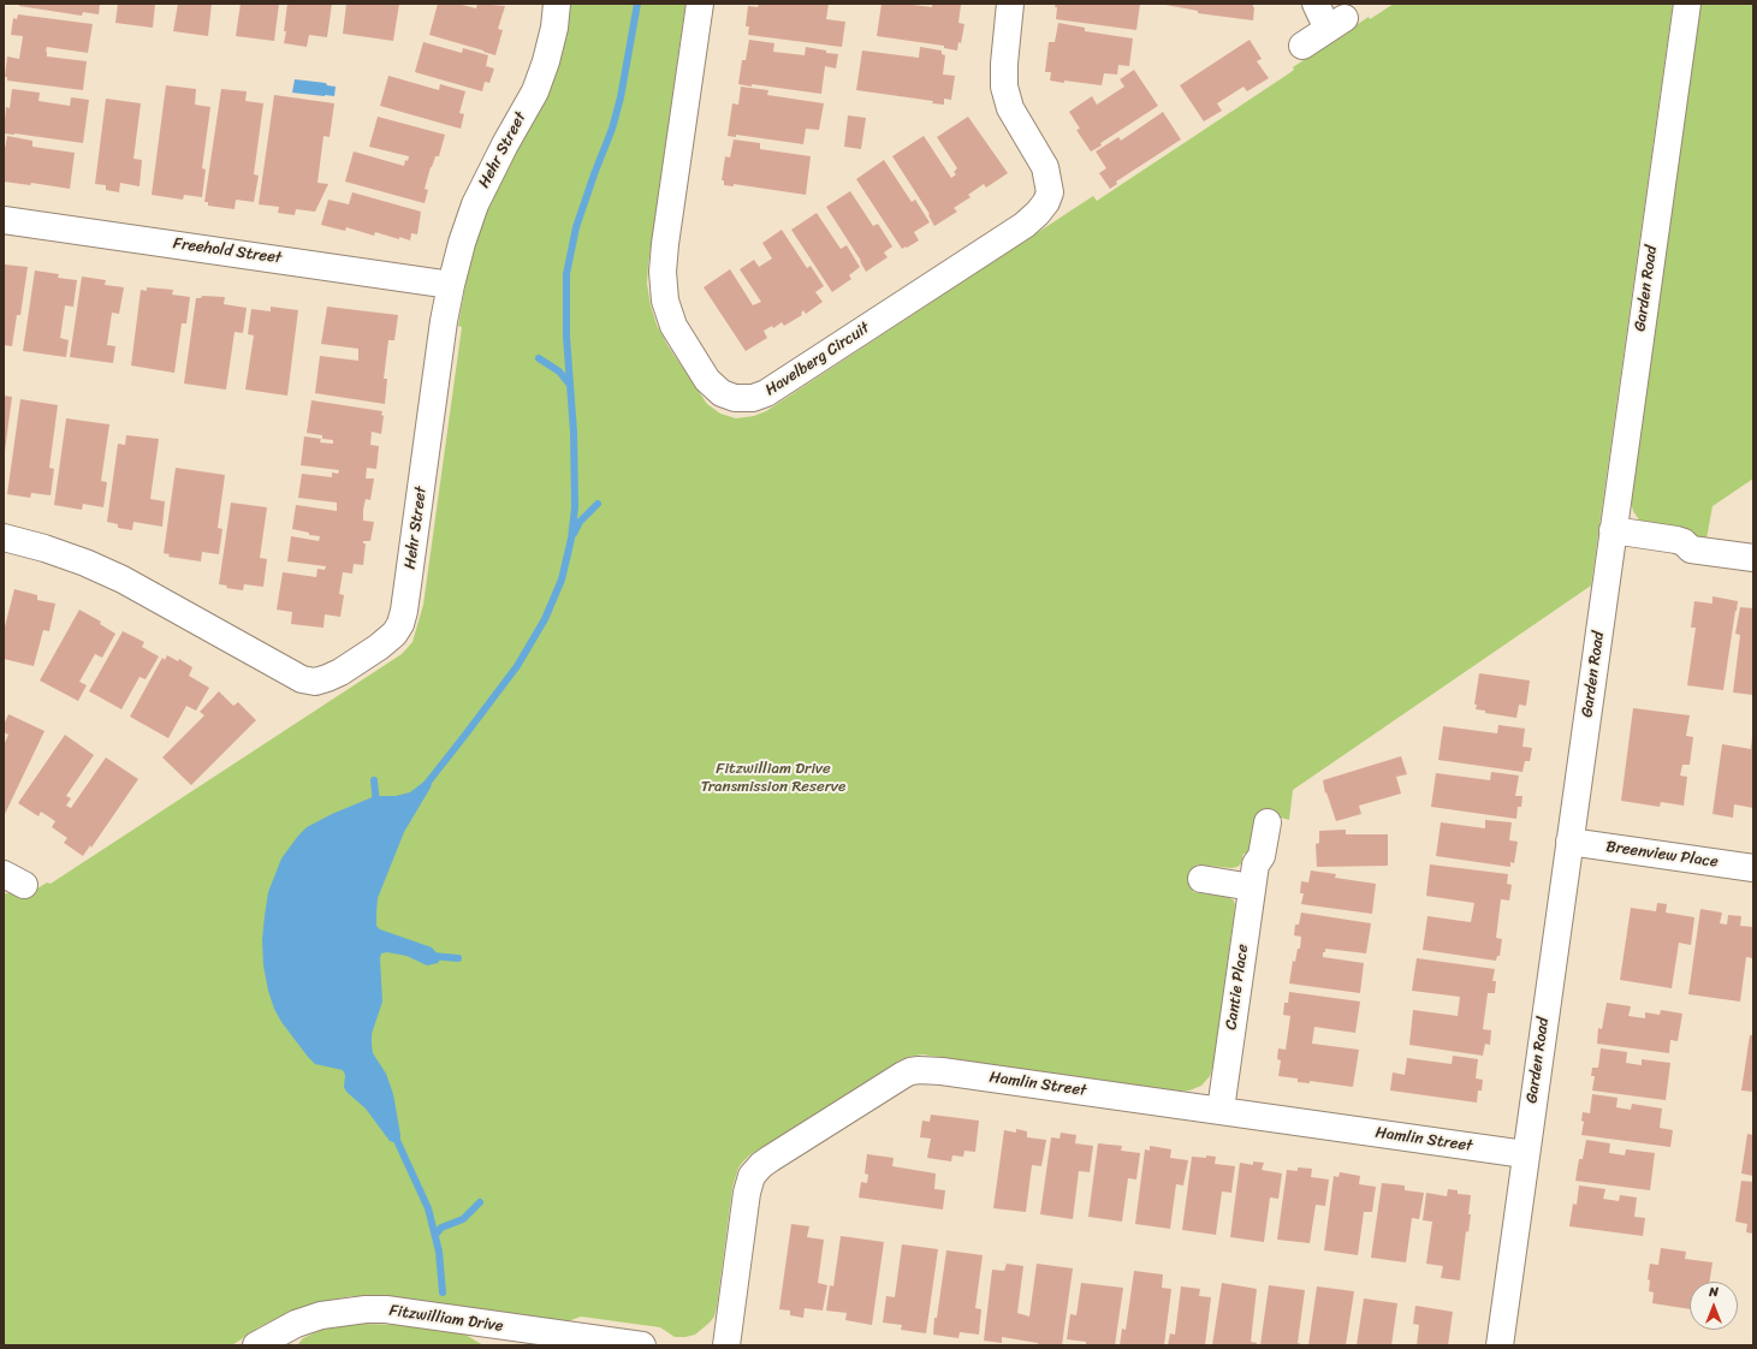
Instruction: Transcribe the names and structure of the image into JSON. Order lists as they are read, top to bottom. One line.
{"streets":{"street":["Hehr Street","Freehold Street","Garden Road","Havelberg Circuit","Breenview Place","Cantie Place","Hamlin Street","Fitzwilliam Drive"]},"crossings":[["Hehr Street","Freehold Street"],["Garden Road","Breenview Place"],["Garden Road","Hamlin Street"],["Cantie Place","Hamlin Street"]],"parks":["Fitzwilliam Drive Transmission Reserve"],"north":"top"}
